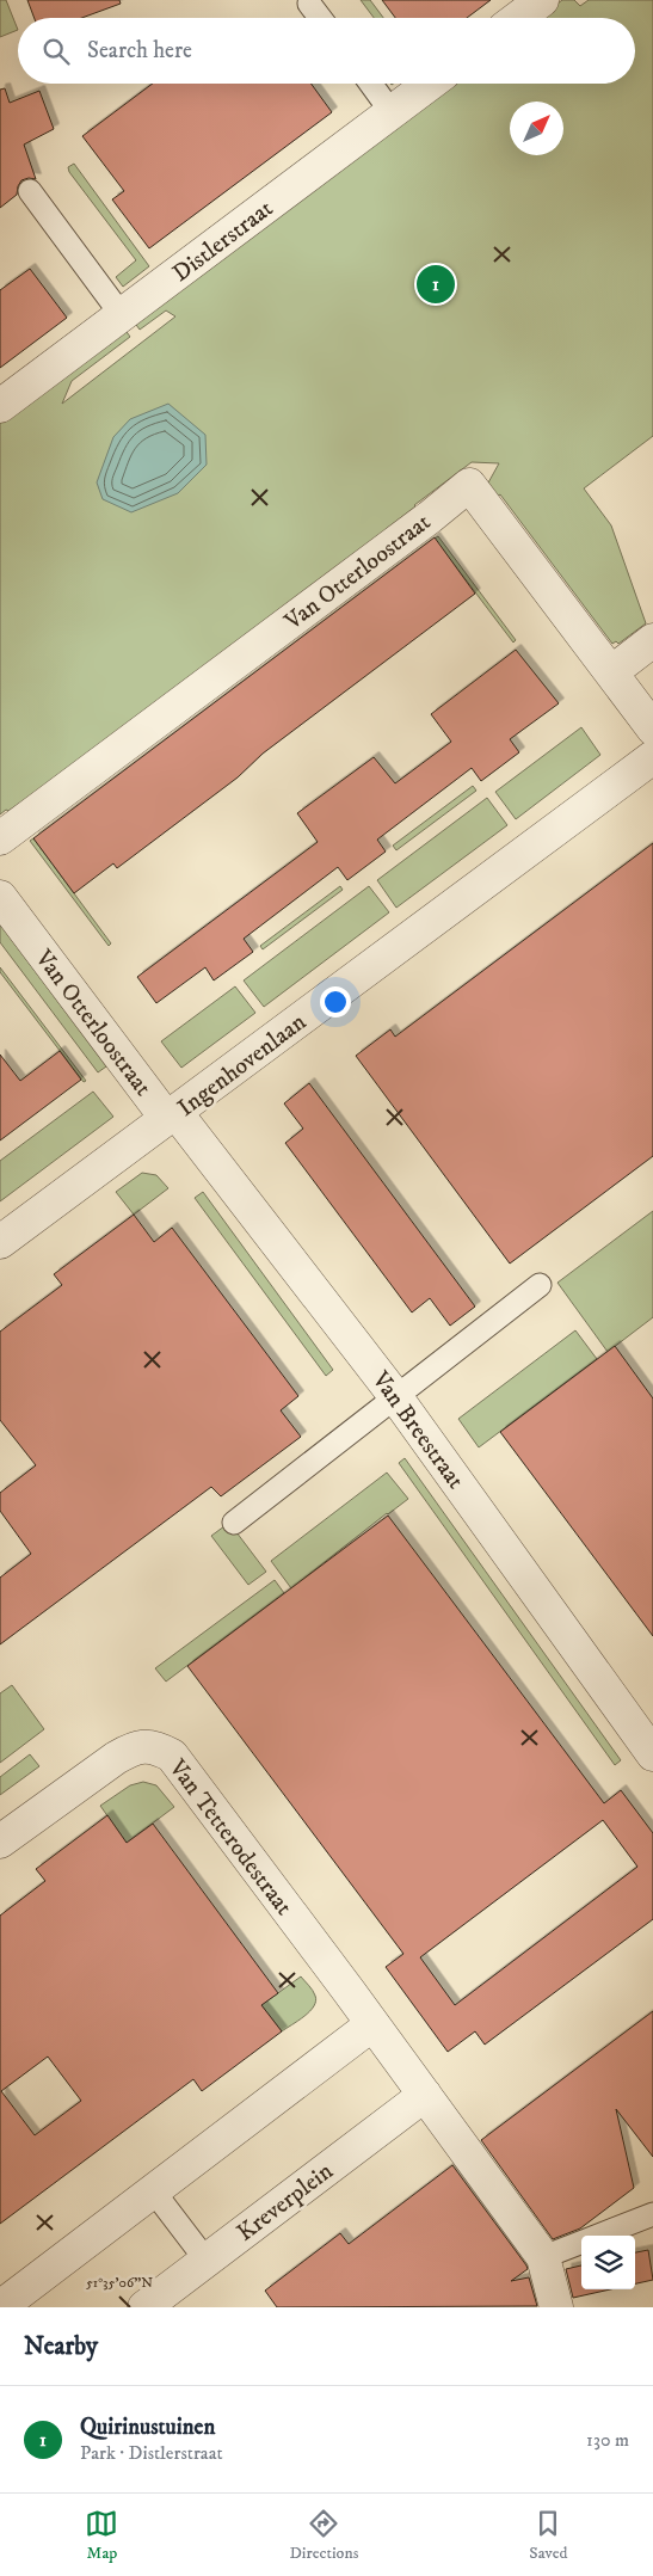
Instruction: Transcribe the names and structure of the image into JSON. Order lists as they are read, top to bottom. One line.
{"streets":{"street":["Distlerstraat","Van Otterloostraat","Ingenhovenlaan","Van Breestraat","Van Tetterodestraat","Kreverplein"]},"crossings":[["Van Otterloostraat","Ingenhovenlaan"],["Van Otterloostraat","Van Breestraat"],["Ingenhovenlaan","Van Breestraat"],["Van Tetterodestraat","Kreverplein"]],"north":"top right","page":{"search":"Search here","pins":"1","heading":"Nearby","list":[{"mark":"1","name":"Quirinustuinen","note":"Park · Distlerstraat","value":"130 m"}],"nav":["Map","Directions","Saved"]},"coordinates":["51°35'06\"N"]}
